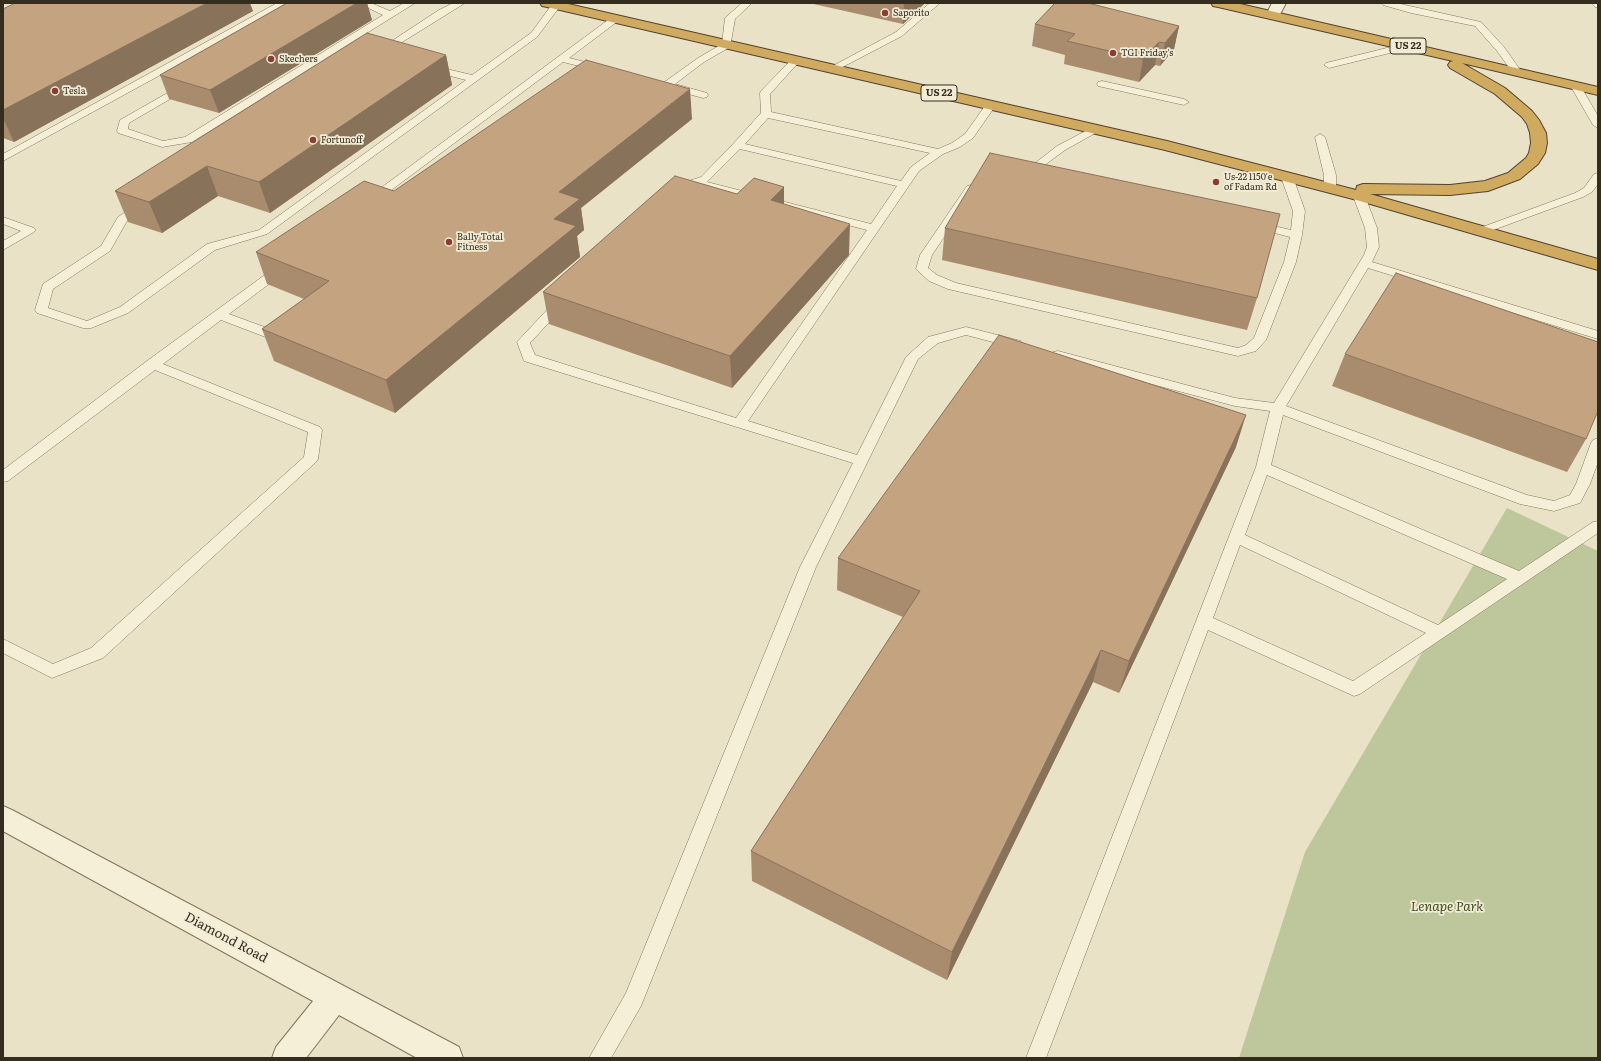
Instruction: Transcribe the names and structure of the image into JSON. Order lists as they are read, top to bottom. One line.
{"streets":{"highway":["US 22"],"street":["Diamond Road"]},"parks":["Lenape Park"],"places":["Saporito","TGI Friday's","Skechers","Tesla","Fortunoff","Us-22 1150'e of Fadam Rd","Bally Total Fitness"]}
